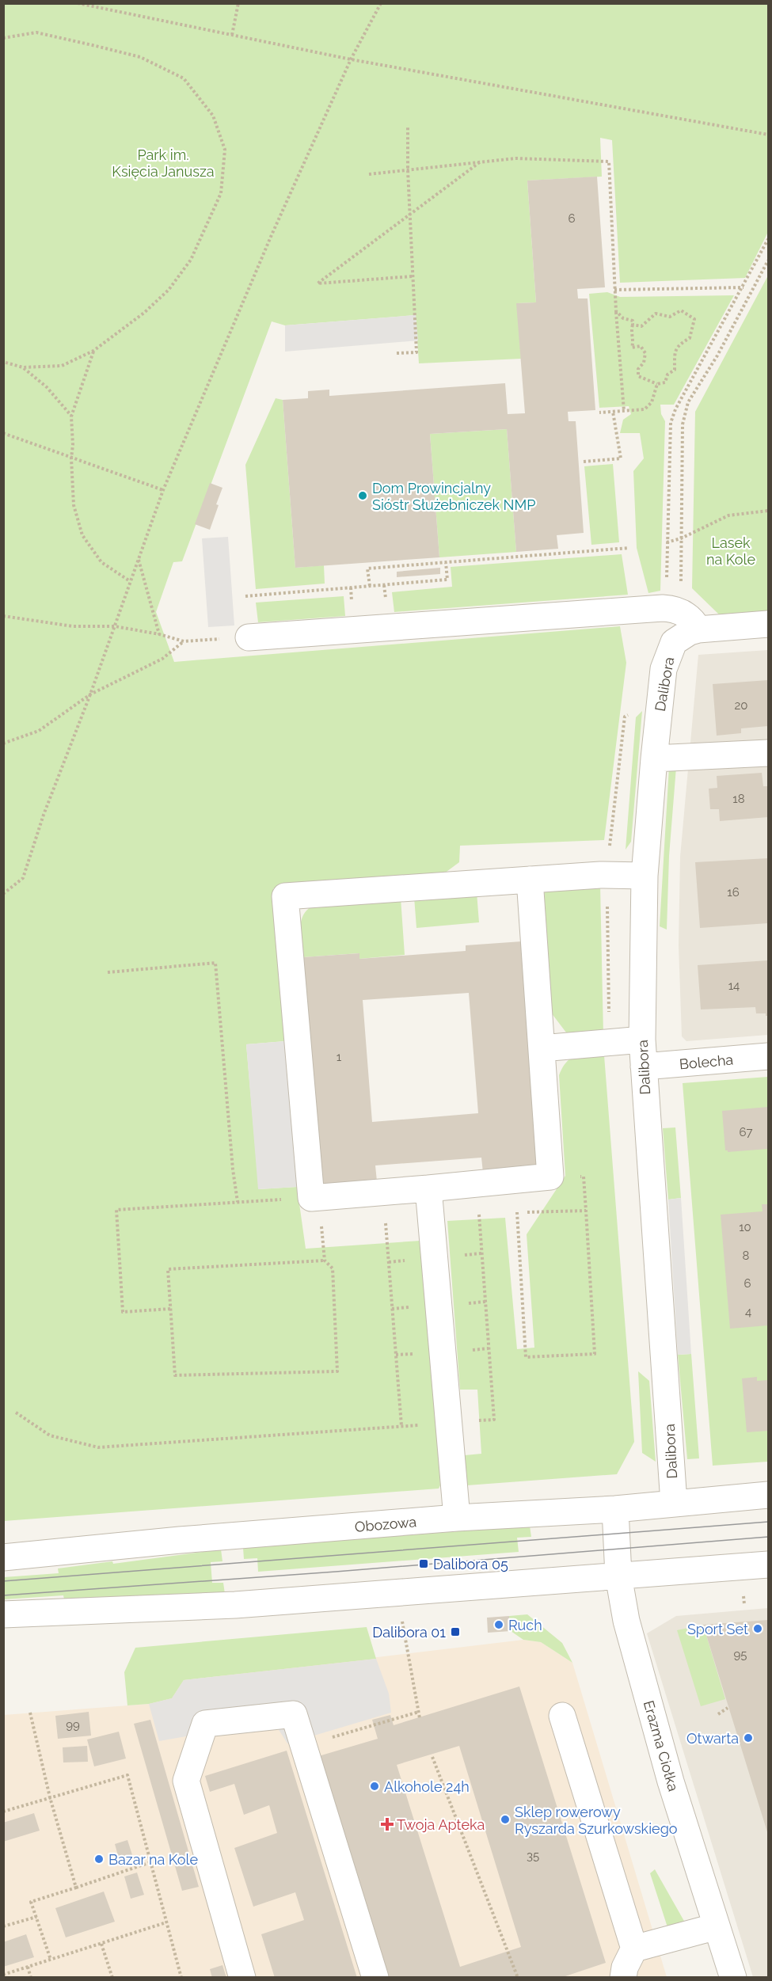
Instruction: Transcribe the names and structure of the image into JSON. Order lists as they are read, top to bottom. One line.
{"streets":{"street":["Dalibora","Bolecha","Obozowa","Erazma Ciołka"]},"crossings":[["Dalibora","Bolecha"],["Dalibora","Obozowa"],["Obozowa","Erazma Ciołka"]],"parks":["Park im. Księcia Janusza","Lasek na Kole"],"places":{"other":["Dom Prowincjalny Sióstr Służebniczek NMP","Ruch","Sport Set","Otwarta","Alkohole 24h","Sklep rowerowy Ryszarda Szurkowskiego","Bazar na Kole"],"transit":["Dalibora 05","Dalibora 01"],"health":["Twoja Apteka"]},"house_numbers":["6","20","18","16","14","1","67","10","8","6","4","95","99","35"]}
